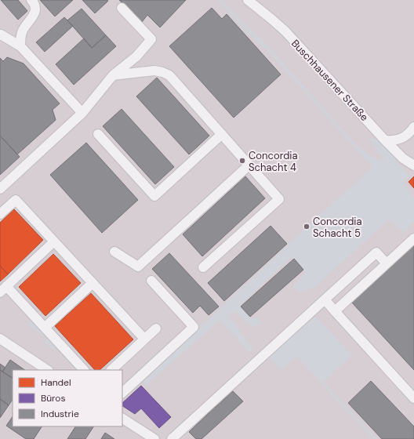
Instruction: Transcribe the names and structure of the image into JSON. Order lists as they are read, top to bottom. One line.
{"streets":{"street":["Buschhausener Straße"]},"places":["Concordia Schacht 4","Concordia Schacht 5"],"legend":["Handel","Büros","Industrie"]}
